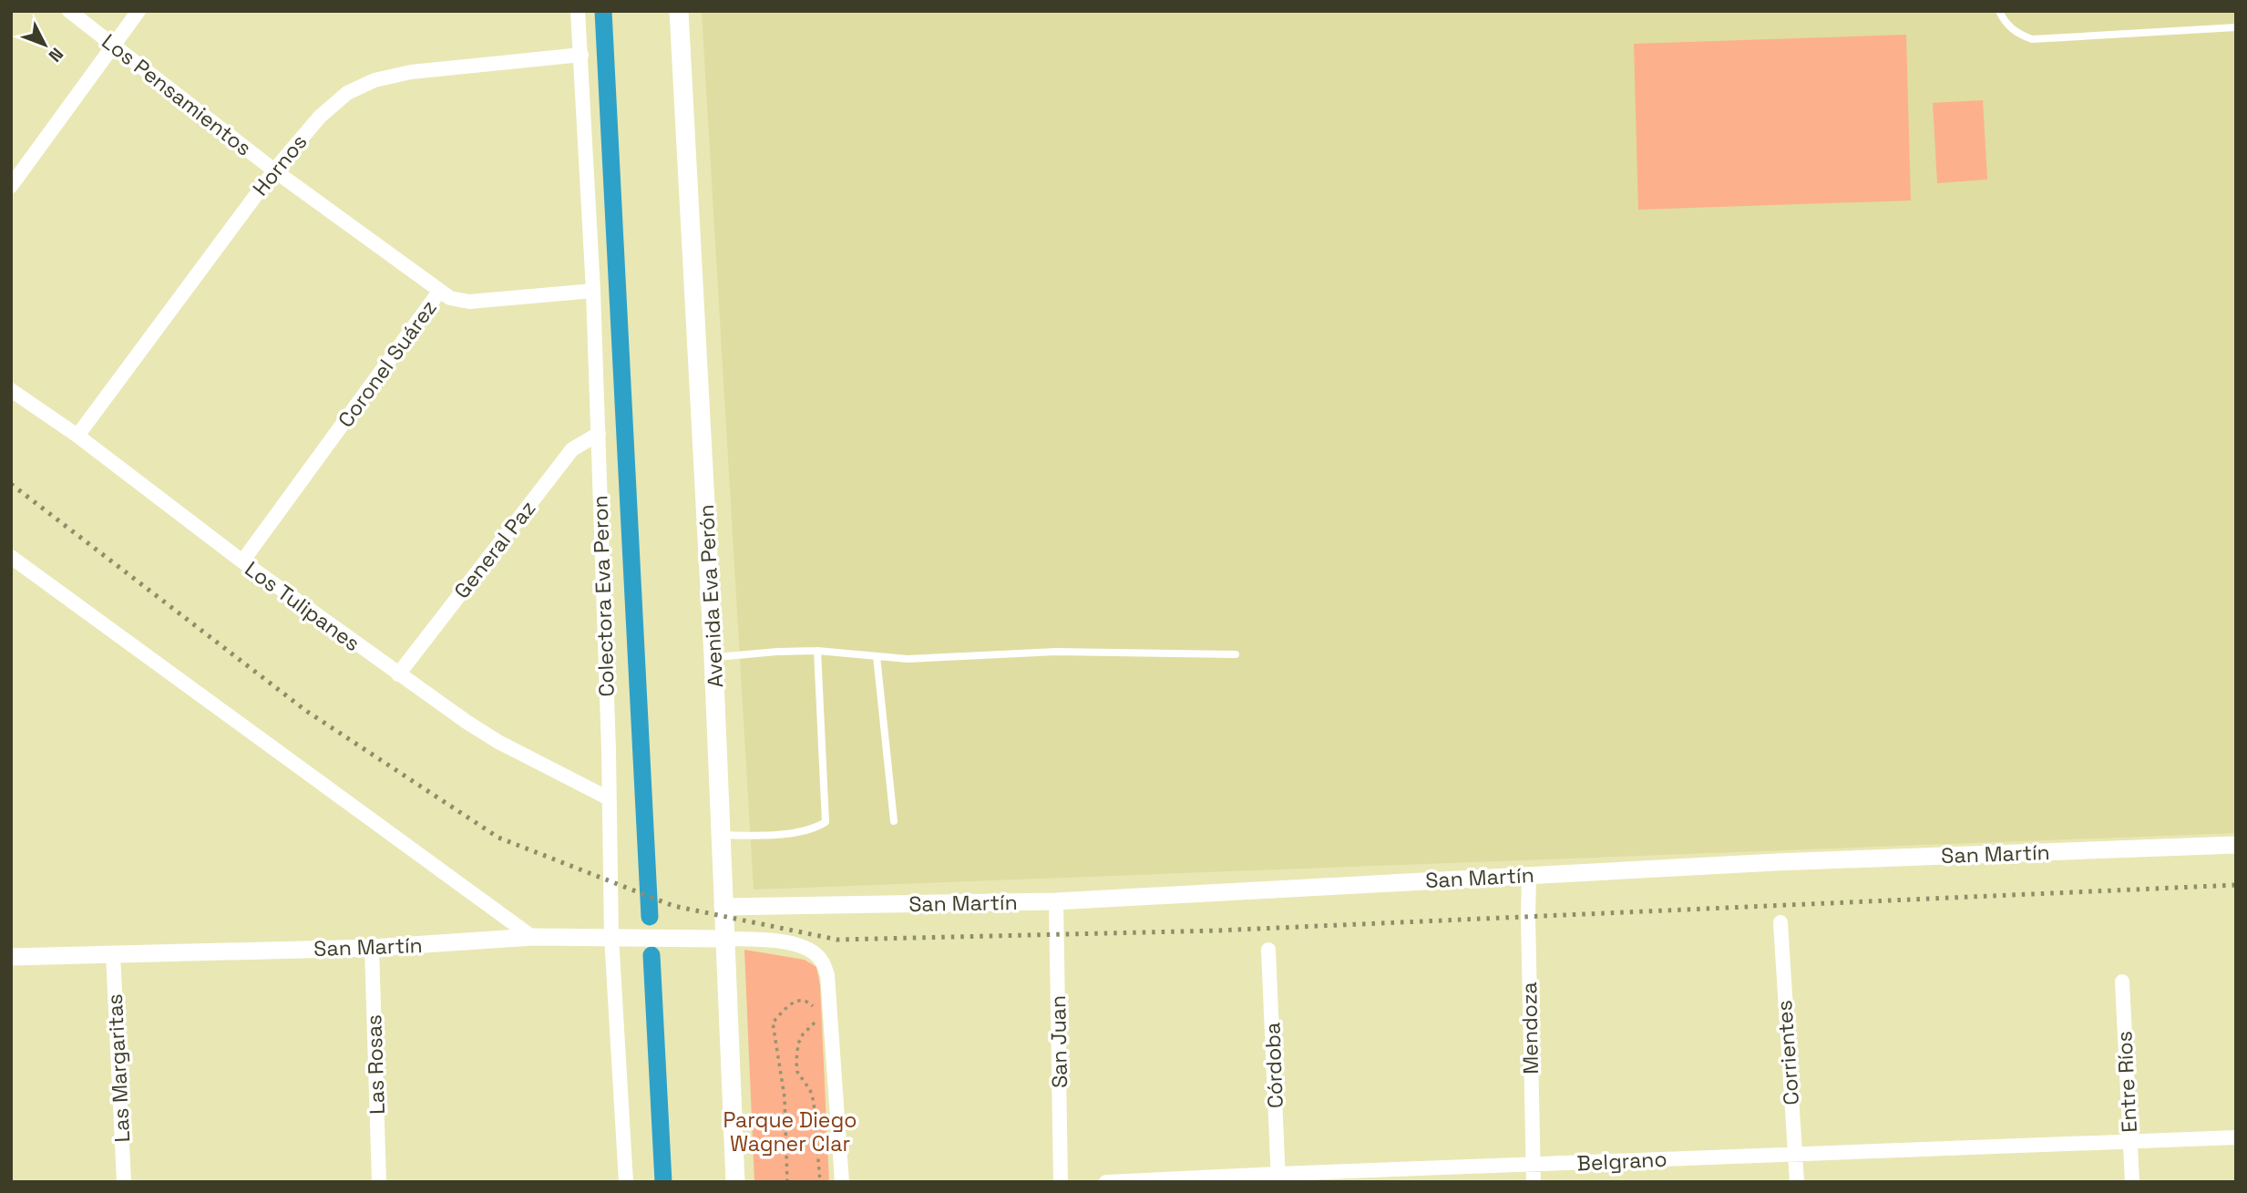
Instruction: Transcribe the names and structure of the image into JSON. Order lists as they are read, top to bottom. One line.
{"streets":{"main road":["Avenida Eva Perón"],"street":["Los Pensamientos","Hornos","Coronel Suárez","General Paz","Colectora Eva Peron","Los Tulipanes","San Martín","Mendoza","San Juan","Corrientes","Las Rosas","Córdoba","Las Margaritas","Entre Ríos","Belgrano"]},"crossings":[["Los Pensamientos","Hornos"],["Los Pensamientos","Coronel Suárez"],["Hornos","Colectora Eva Peron"],["Hornos","Los Tulipanes"],["Coronel Suárez","Colectora Eva Peron"],["Coronel Suárez","Los Tulipanes"],["General Paz","Colectora Eva Peron"],["General Paz","Los Tulipanes"],["Colectora Eva Peron","Los Tulipanes"],["Colectora Eva Peron","San Martín"],["Avenida Eva Perón","San Martín"],["San Martín","Mendoza"],["San Martín","San Juan"],["San Martín","Las Rosas"],["San Martín","Las Margaritas"],["Mendoza","Belgrano"],["Corrientes","Belgrano"],["Córdoba","Belgrano"],["Entre Ríos","Belgrano"]],"parks":["Parque Diego Wagner Clar"],"north":"bottom right"}
